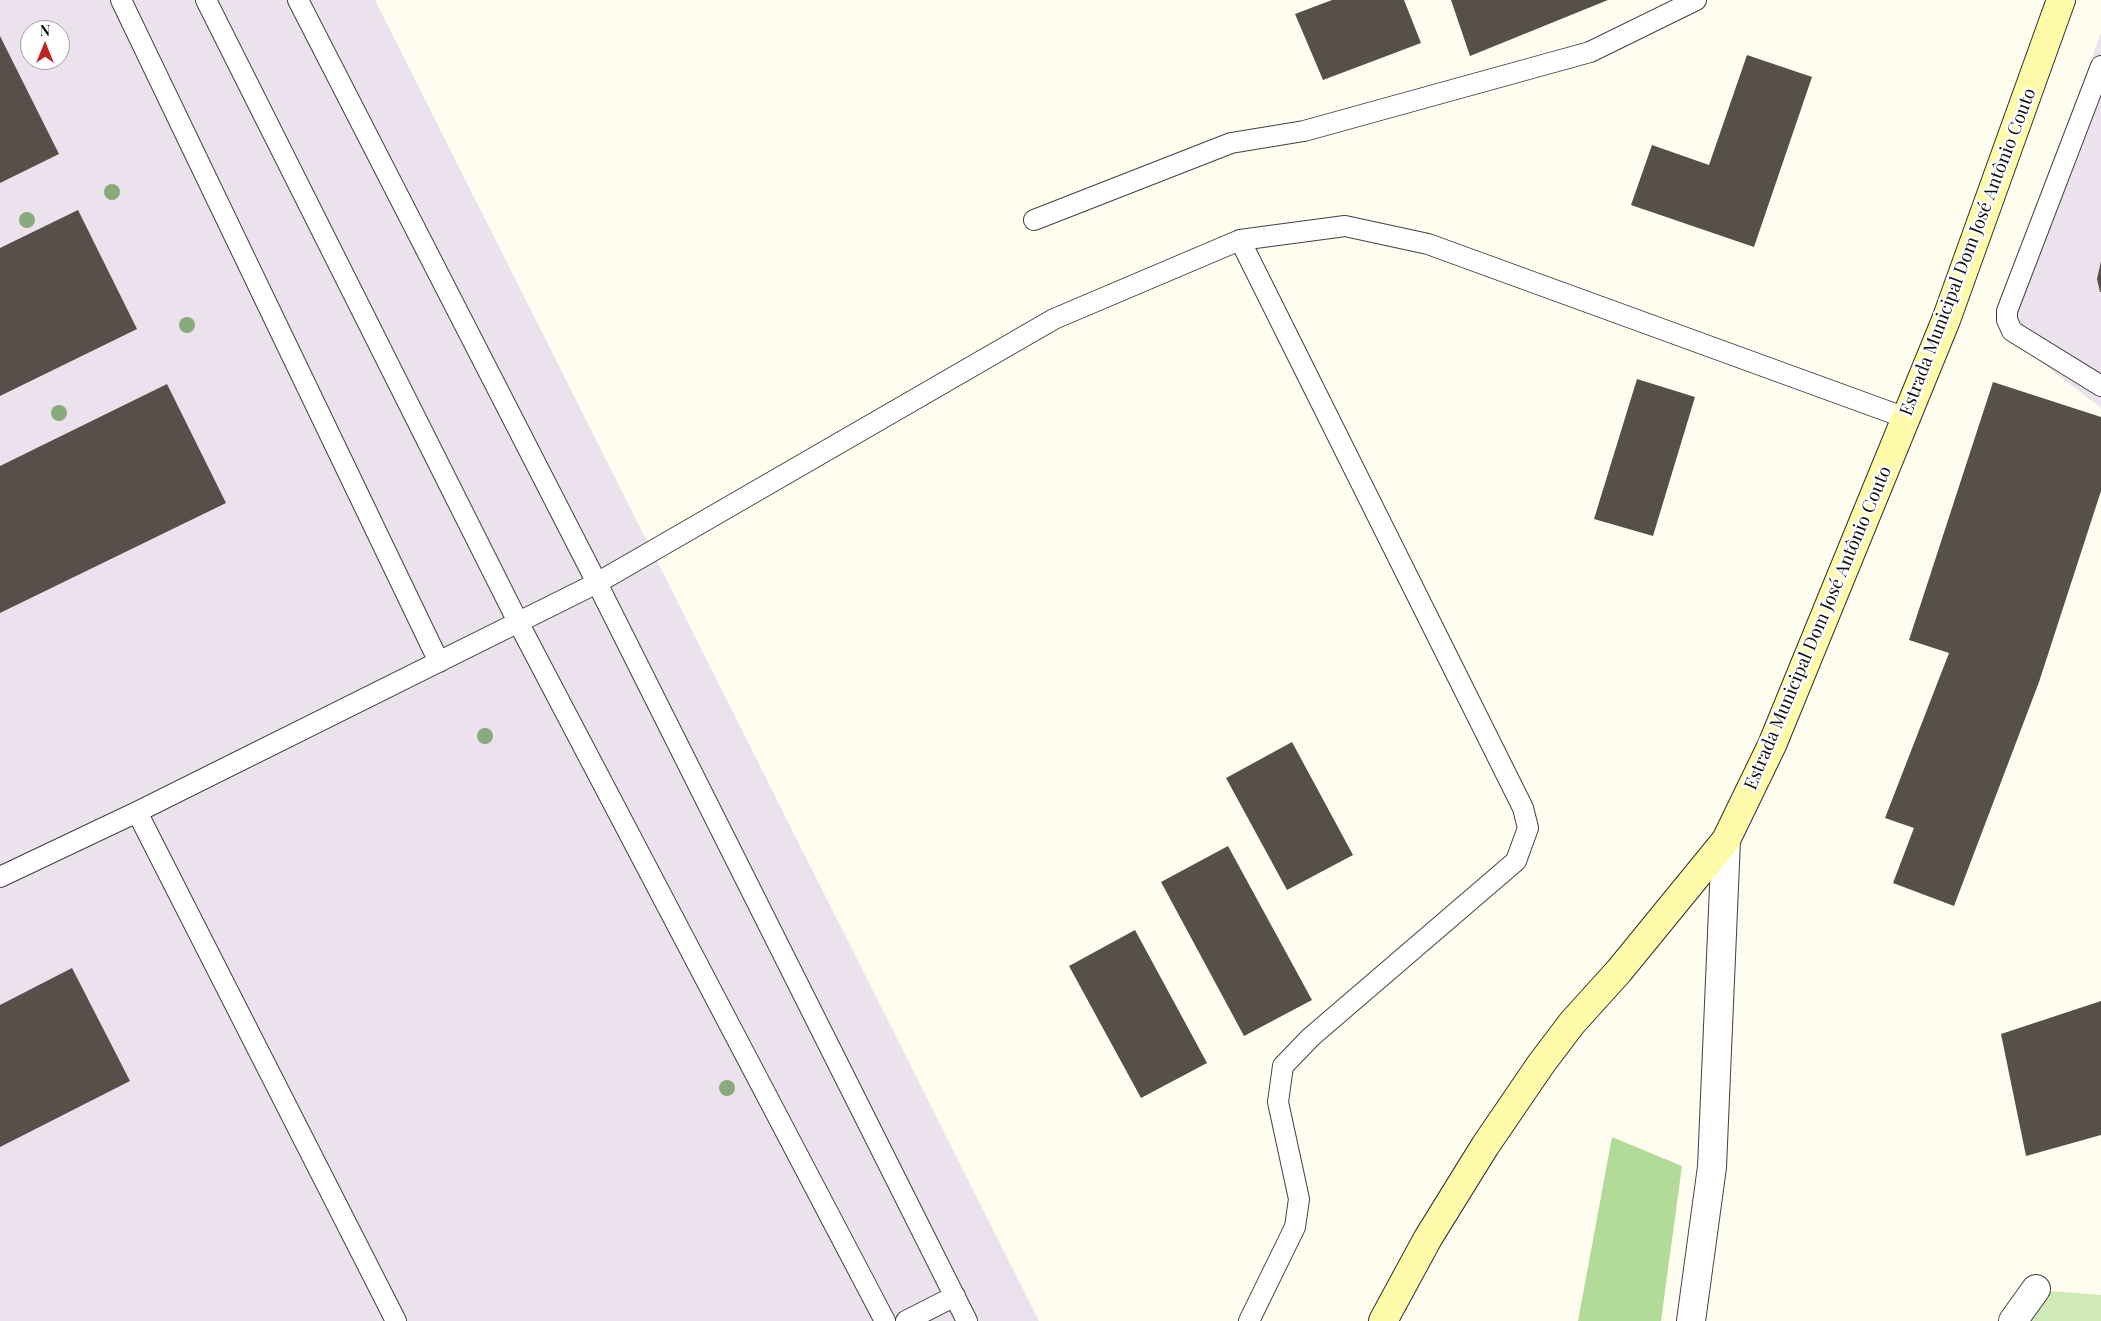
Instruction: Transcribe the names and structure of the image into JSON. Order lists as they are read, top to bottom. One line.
{"streets":{"main road":["Estrada Municipal Dom José Antônio Couto"]},"north":"top"}
